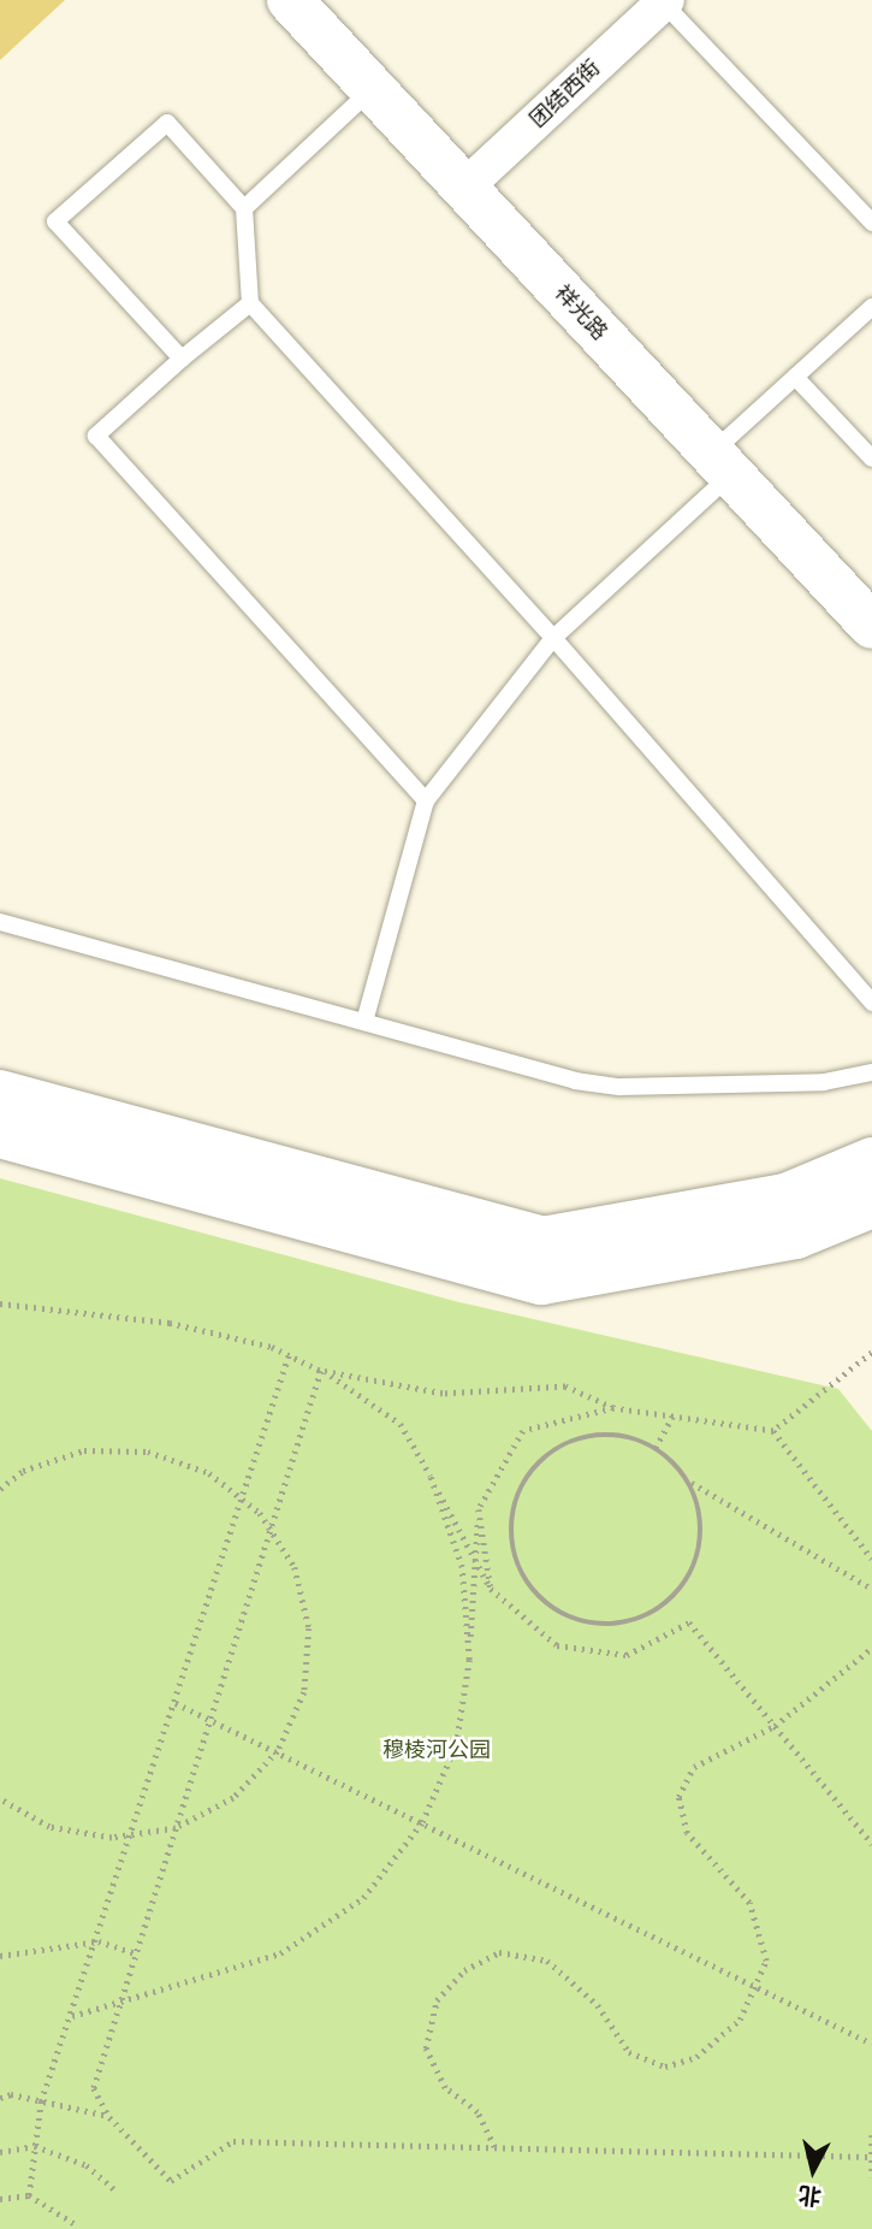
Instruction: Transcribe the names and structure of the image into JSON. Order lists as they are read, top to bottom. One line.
{"streets":{"main road":["祥光路"],"street":["团结西街"]},"crossings":[["团结西街","祥光路"]],"parks":["穆棱河公园"],"north":"bottom"}
